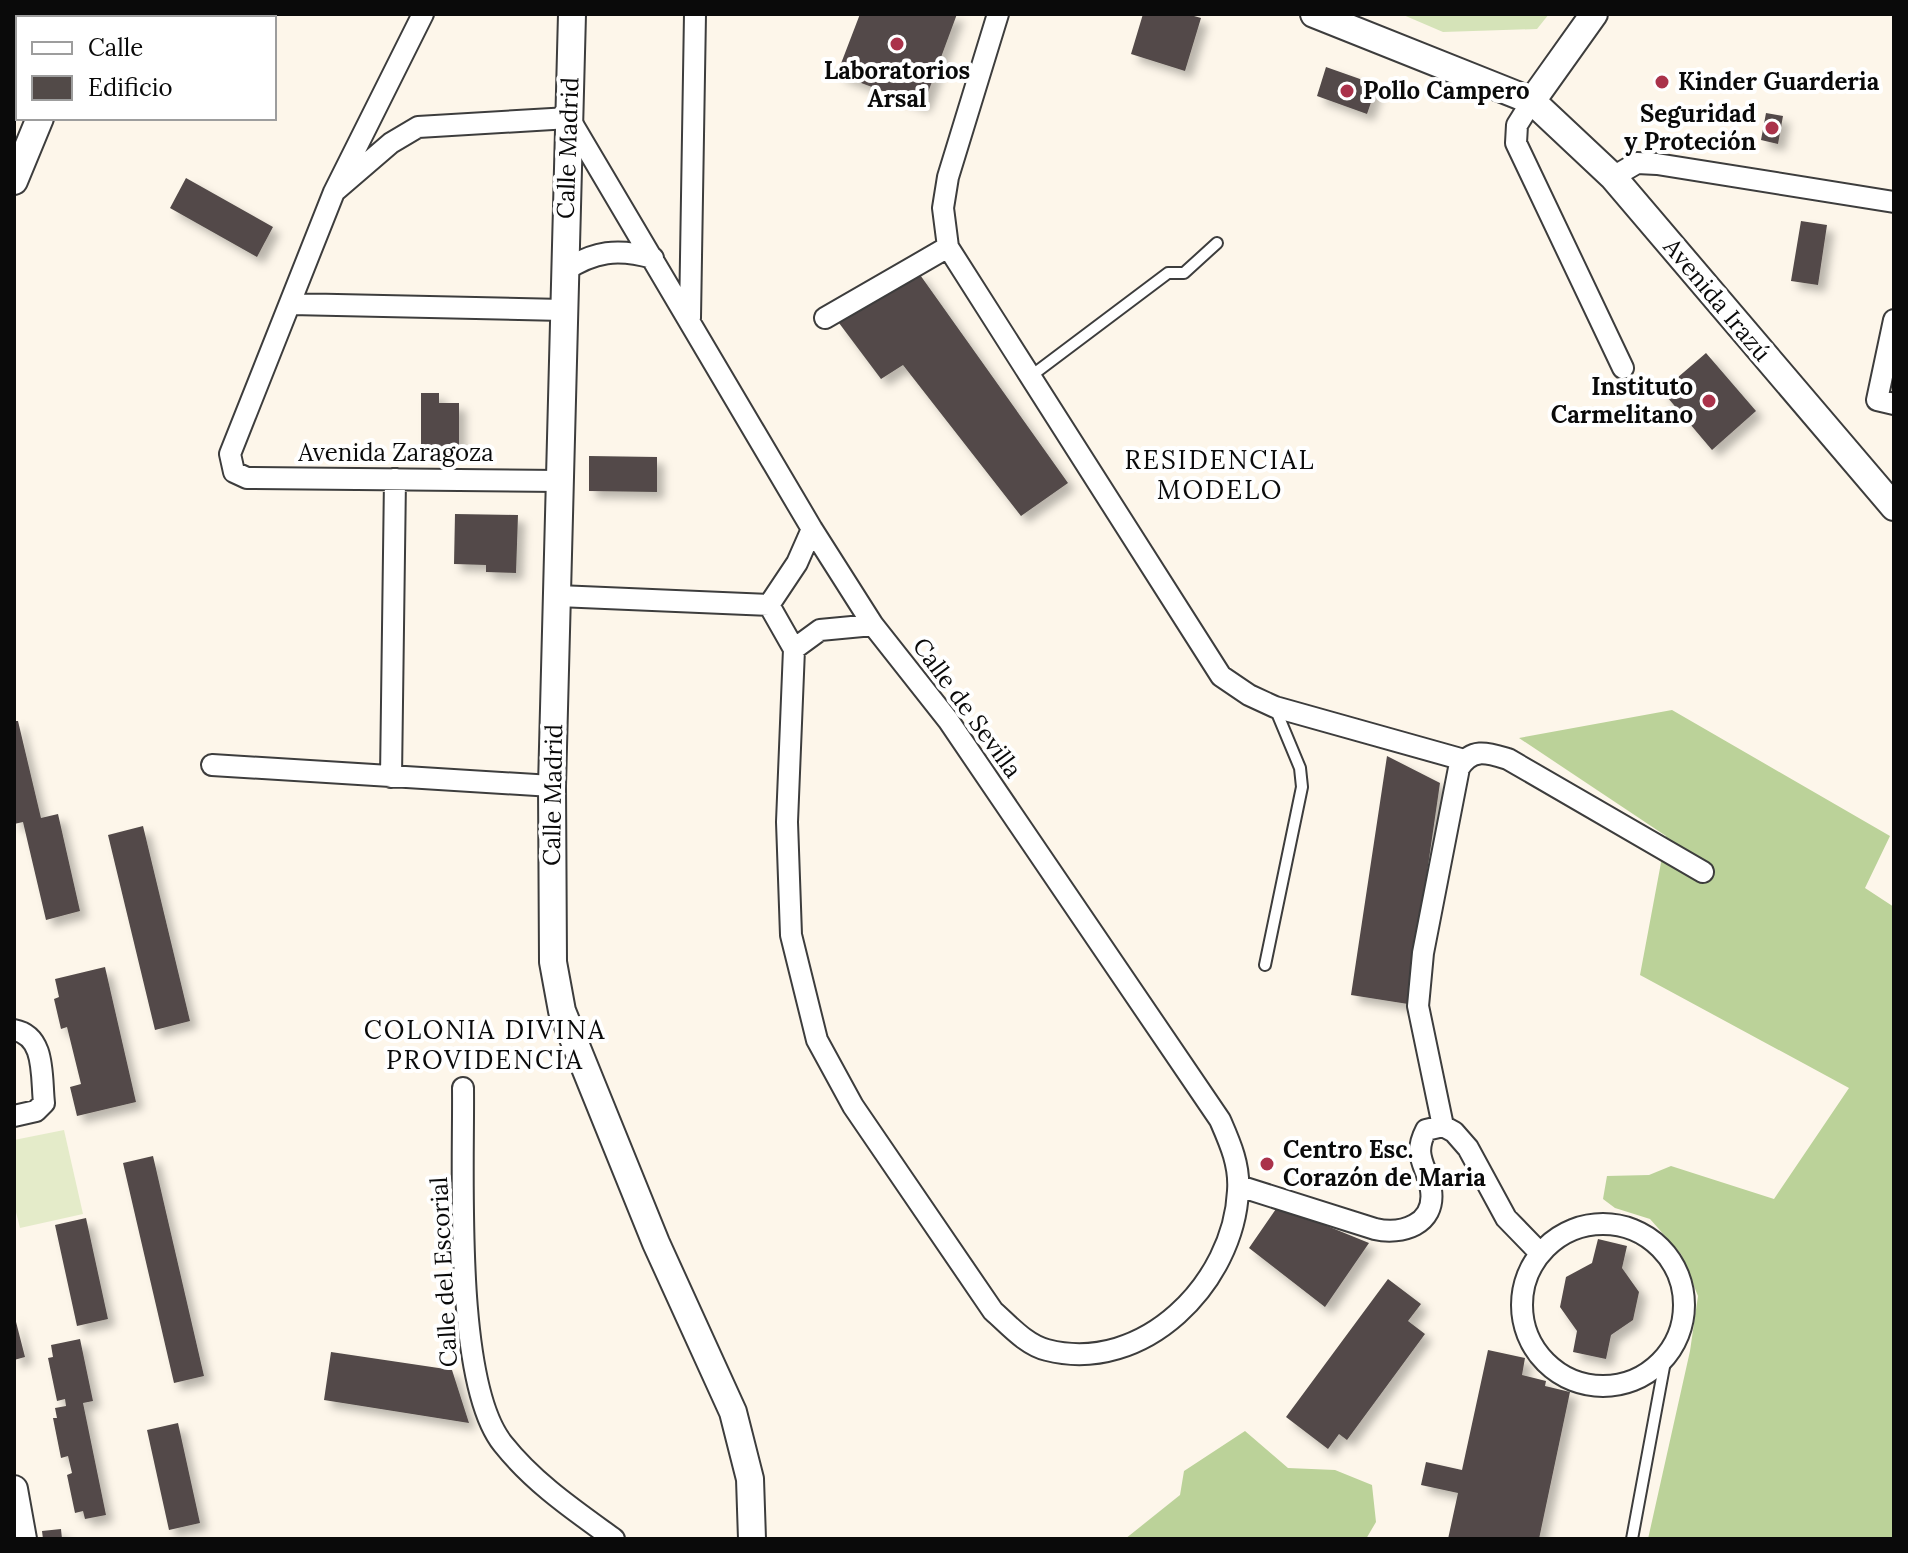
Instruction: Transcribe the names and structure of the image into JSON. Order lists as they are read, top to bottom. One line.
{"streets":{"street":["Calle Madrid","Avenida Irazú","Avenida Zaragoza","Calle de Sevilla","Calle del Escorial"]},"crossings":[["Calle Madrid","Avenida Zaragoza"],["Calle Madrid","Calle de Sevilla"]],"districts":["RESIDENCIAL MODELO","COLONIA DIVINA PROVIDENCIA"],"places":["Laboratorios Arsal","Kinder Guarderia","Pollo Campero","Seguridad y Proteción","Instituto Carmelitano","Centro Esc. Corazón de Maria"],"legend":["Calle","Edificio"]}
